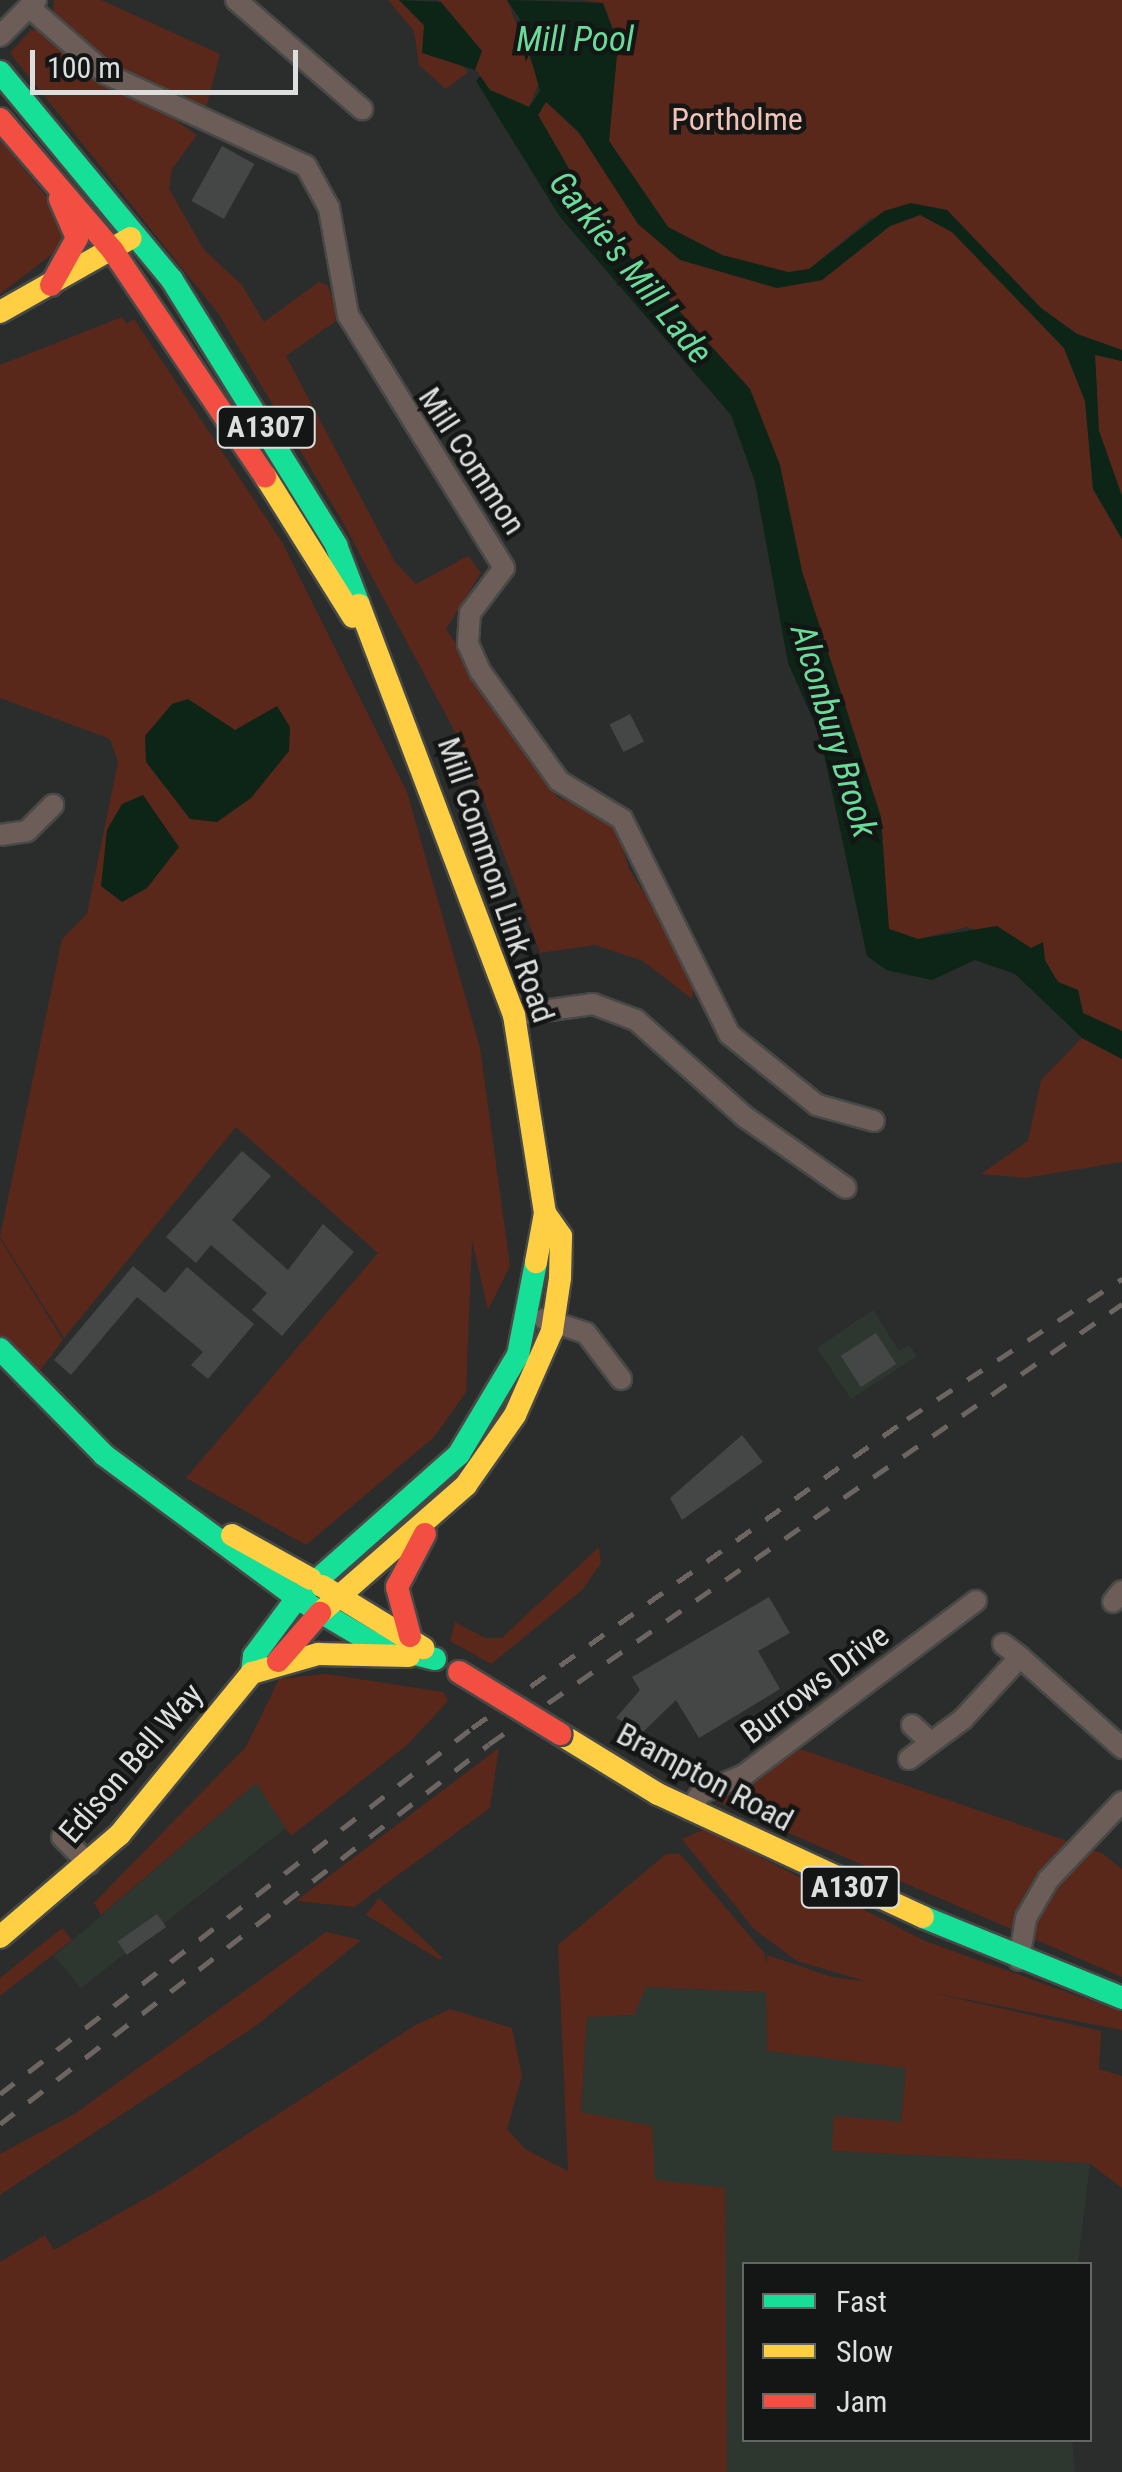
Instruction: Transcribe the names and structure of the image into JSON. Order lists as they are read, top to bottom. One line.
{"streets":{"main road":["A1307","Mill Common Link Road","Edison Bell Way","Brampton Road"],"street":["Mill Common","Burrows Drive"]},"crossings":[["A1307","Mill Common Link Road"],["A1307","Brampton Road"],["Mill Common Link Road","Edison Bell Way"],["Mill Common Link Road","Brampton Road"],["Burrows Drive","Brampton Road"],["Edison Bell Way","Brampton Road"]],"water":["Mill Pool","Garkie's Mill Lade","Alconbury Brook"],"parks":["Portholme"],"legend":["Fast","Slow","Jam"],"scale_bar":"100 m"}
